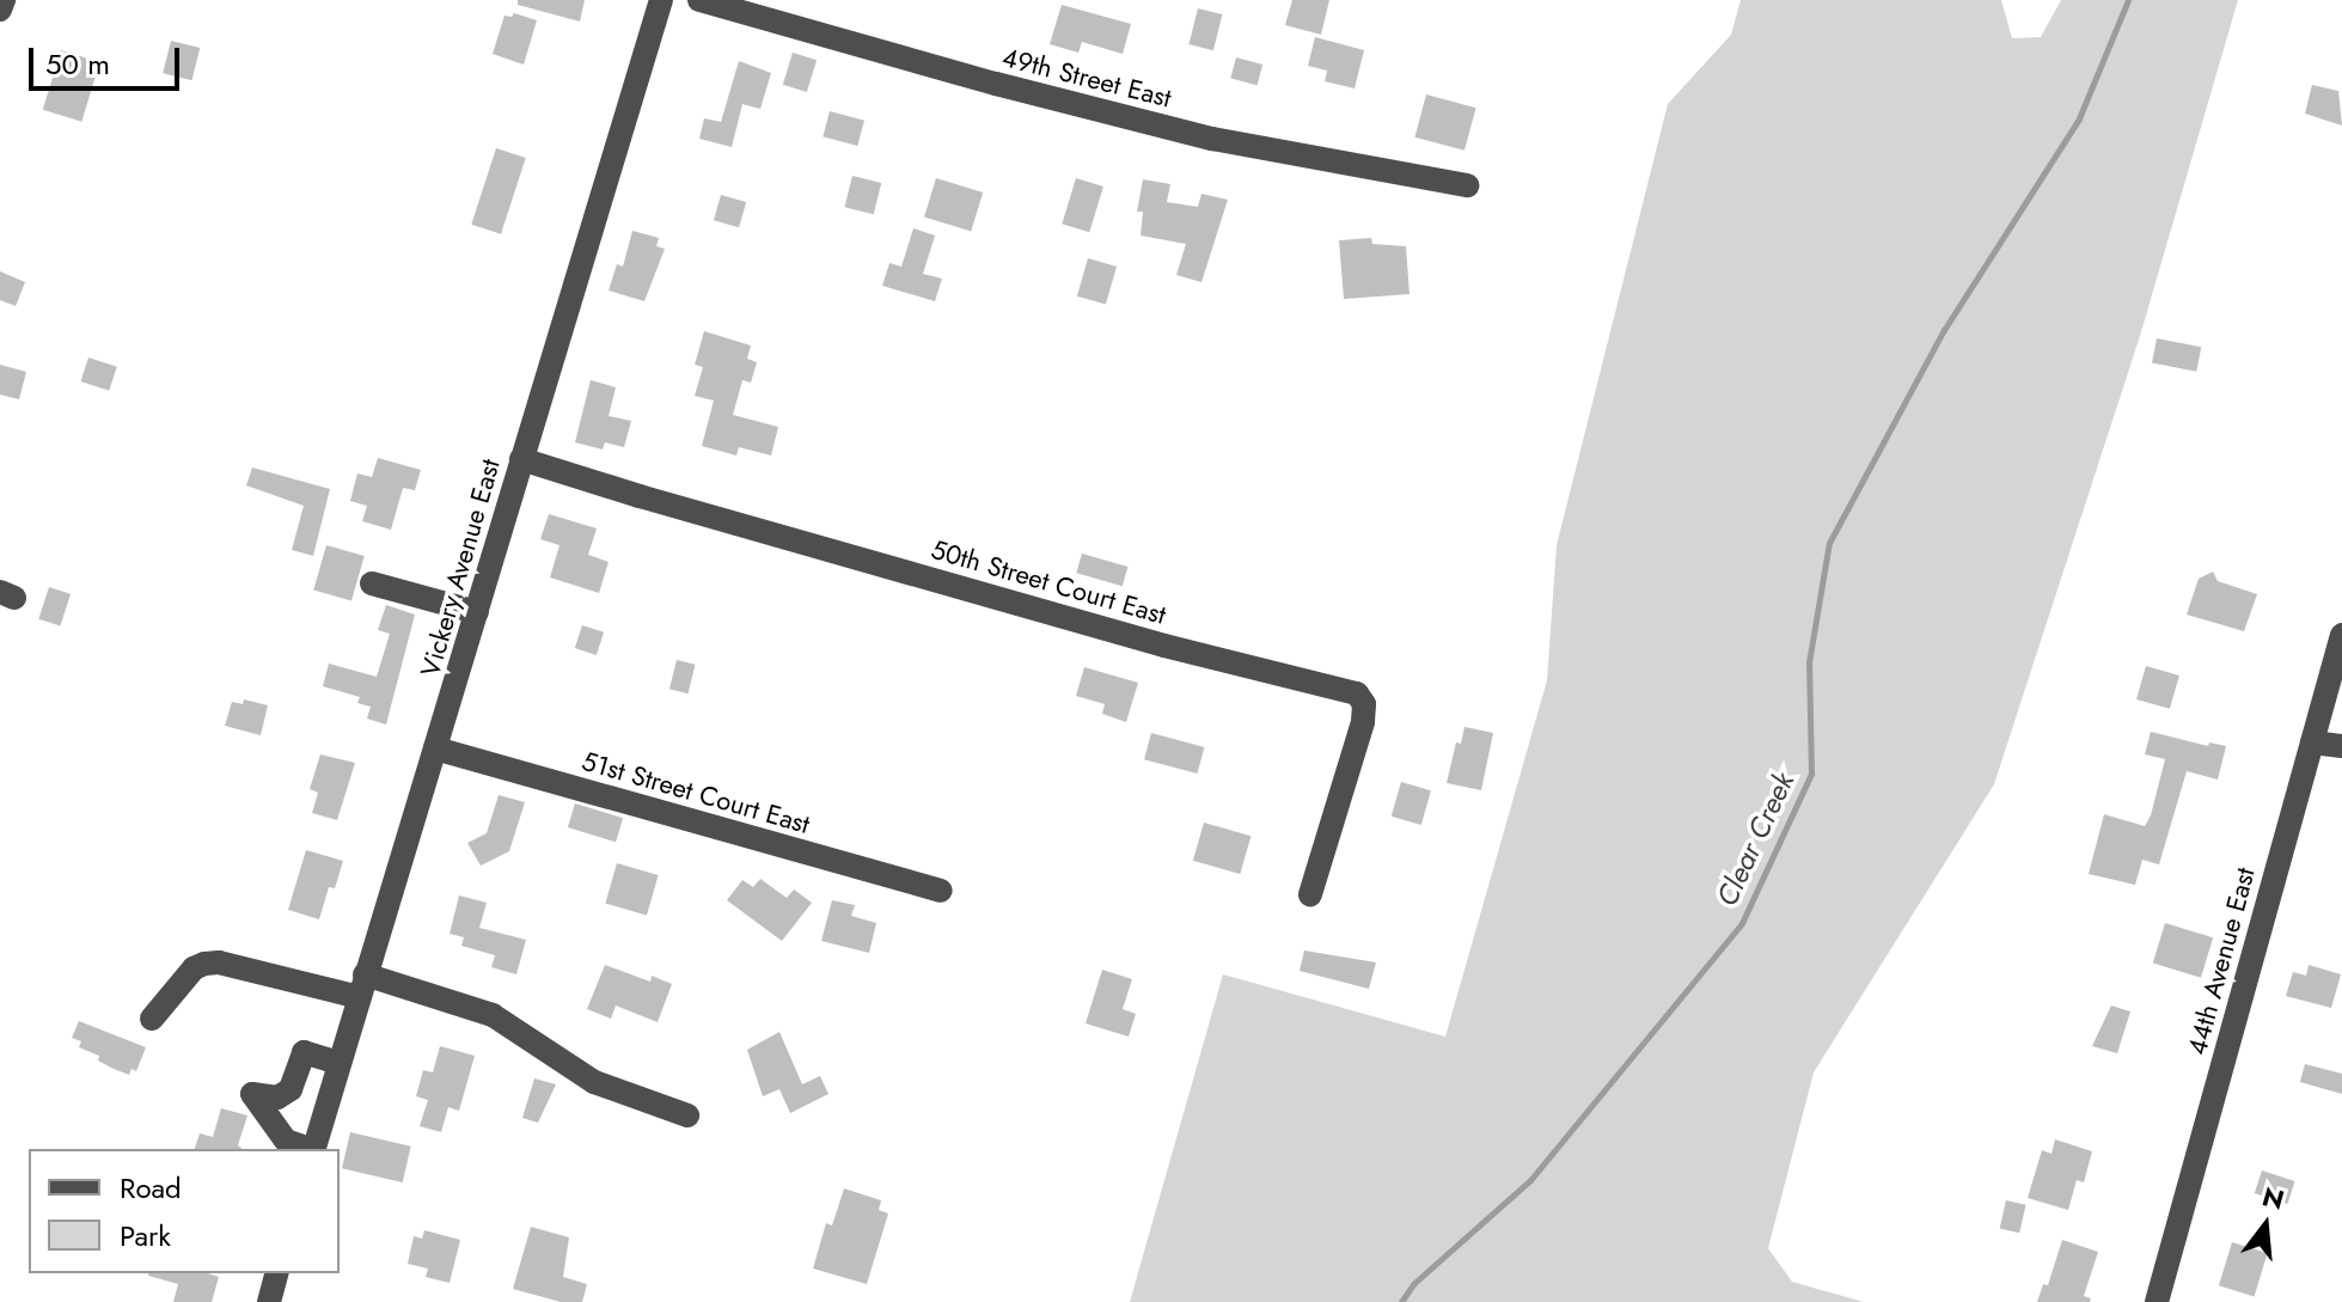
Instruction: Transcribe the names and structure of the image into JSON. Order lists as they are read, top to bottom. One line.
{"streets":{"street":["49th Street East","Vickery Avenue East","50th Street Court East","51st Street Court East","44th Avenue East"]},"crossings":[["Vickery Avenue East","50th Street Court East"],["Vickery Avenue East","51st Street Court East"]],"water":["Clear Creek"],"legend":["Road","Park"],"scale_bar":"50 m","north":"top"}
